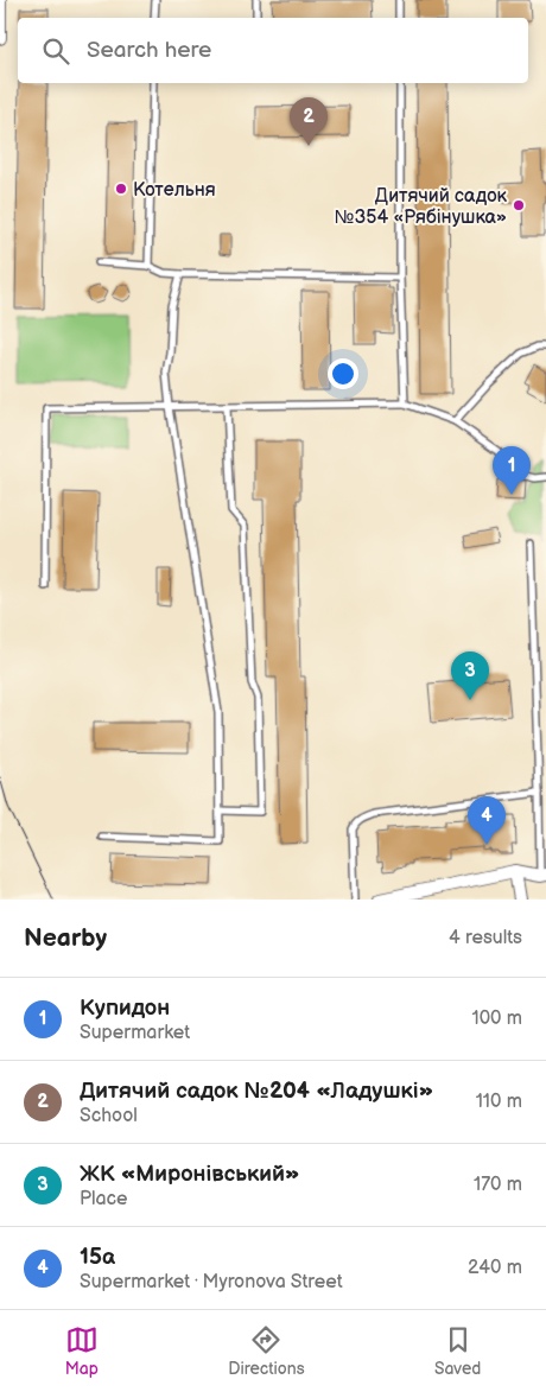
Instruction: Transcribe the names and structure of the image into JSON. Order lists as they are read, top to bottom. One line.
{"places":["Котельня","Дитячий садок №354 «Рябінушка»"],"page":{"search":"Search here","pins":["2","1","3","4"],"heading":["Nearby","4 results"],"list":[{"mark":"1","name":"Купидон","note":"Supermarket","value":"100 m"},{"mark":"2","name":"Дитячий садок №204 «Ладушкі»","note":"School","value":"110 m"},{"mark":"3","name":"ЖК «Миронівський»","note":"Place","value":"170 m"},{"mark":"4","name":"15а","note":"Supermarket · Myronova Street","value":"240 m"}],"nav":["Map","Directions","Saved"]}}
